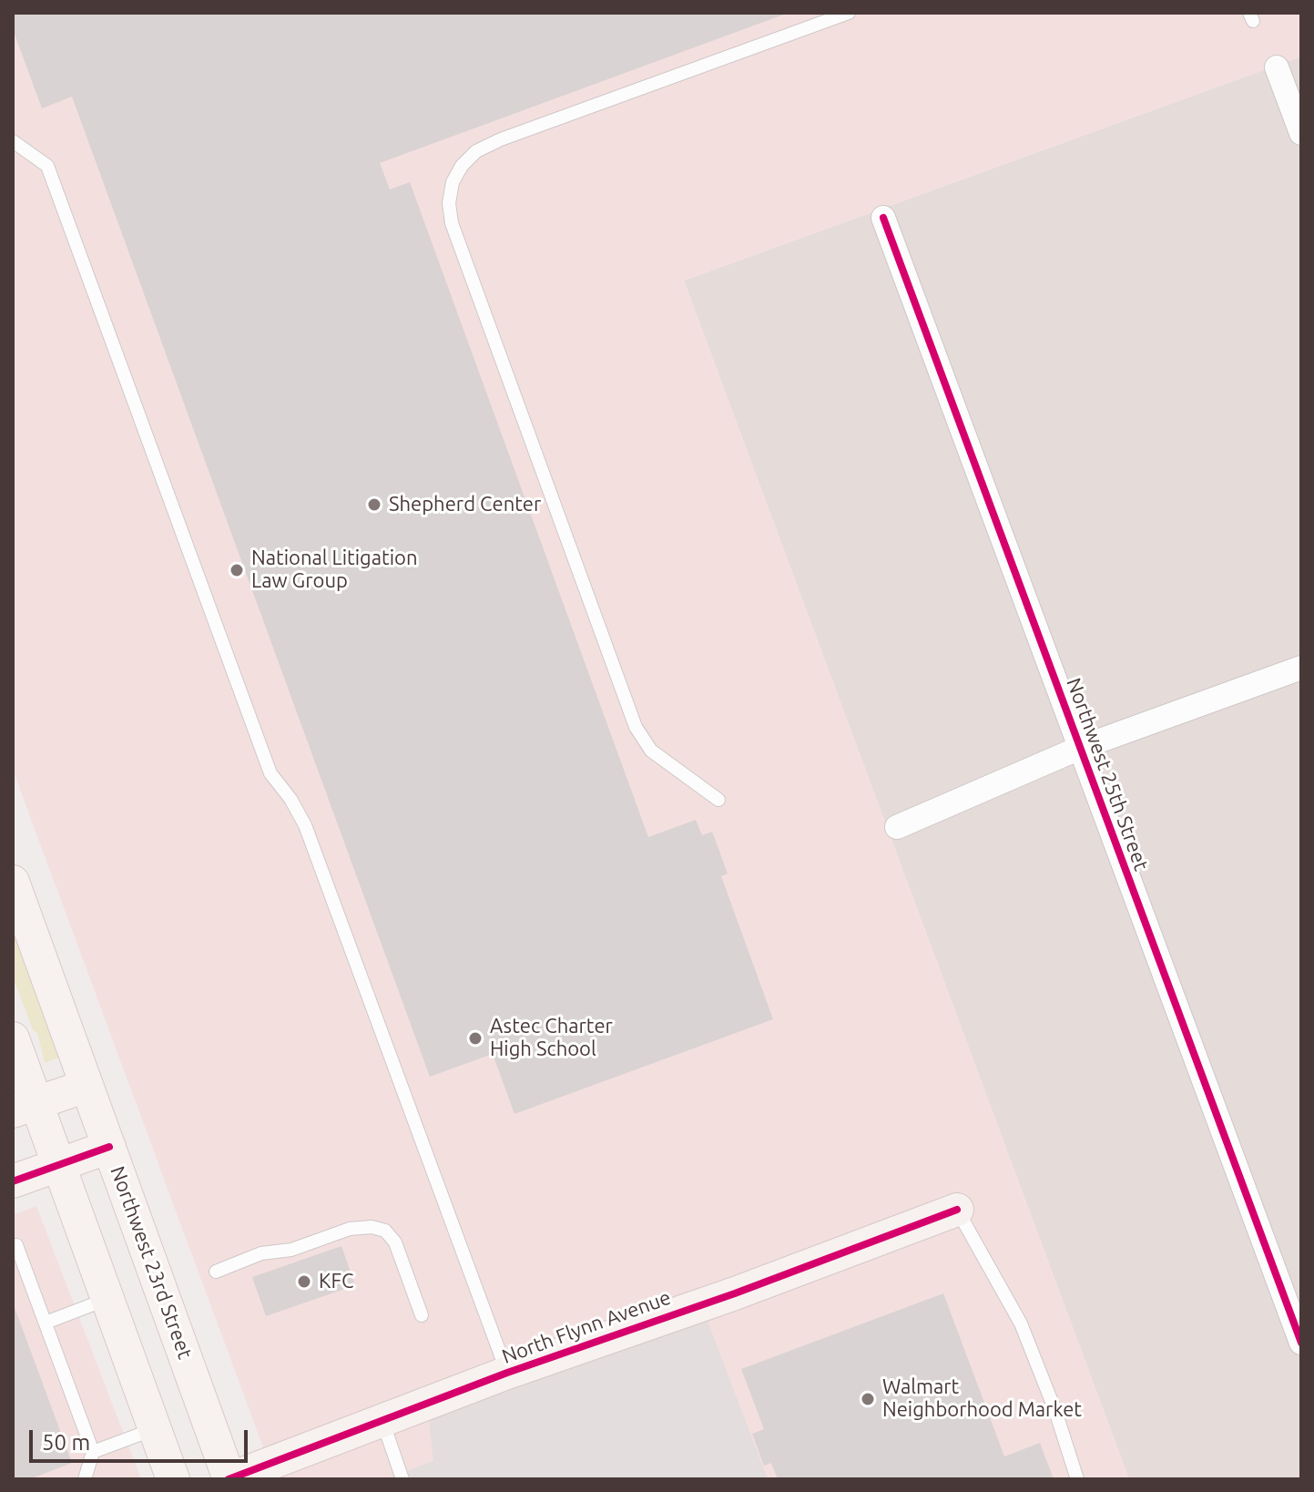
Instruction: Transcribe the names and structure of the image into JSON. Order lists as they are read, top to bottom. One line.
{"streets":{"main road":["Northwest 23rd Street","North Flynn Avenue"],"street":["Northwest 25th Street"]},"crossings":[["Northwest 23rd Street","North Flynn Avenue"]],"places":["Shepherd Center","National Litigation Law Group","Astec Charter High School","KFC","Walmart Neighborhood Market"],"scale_bar":"50 m"}
